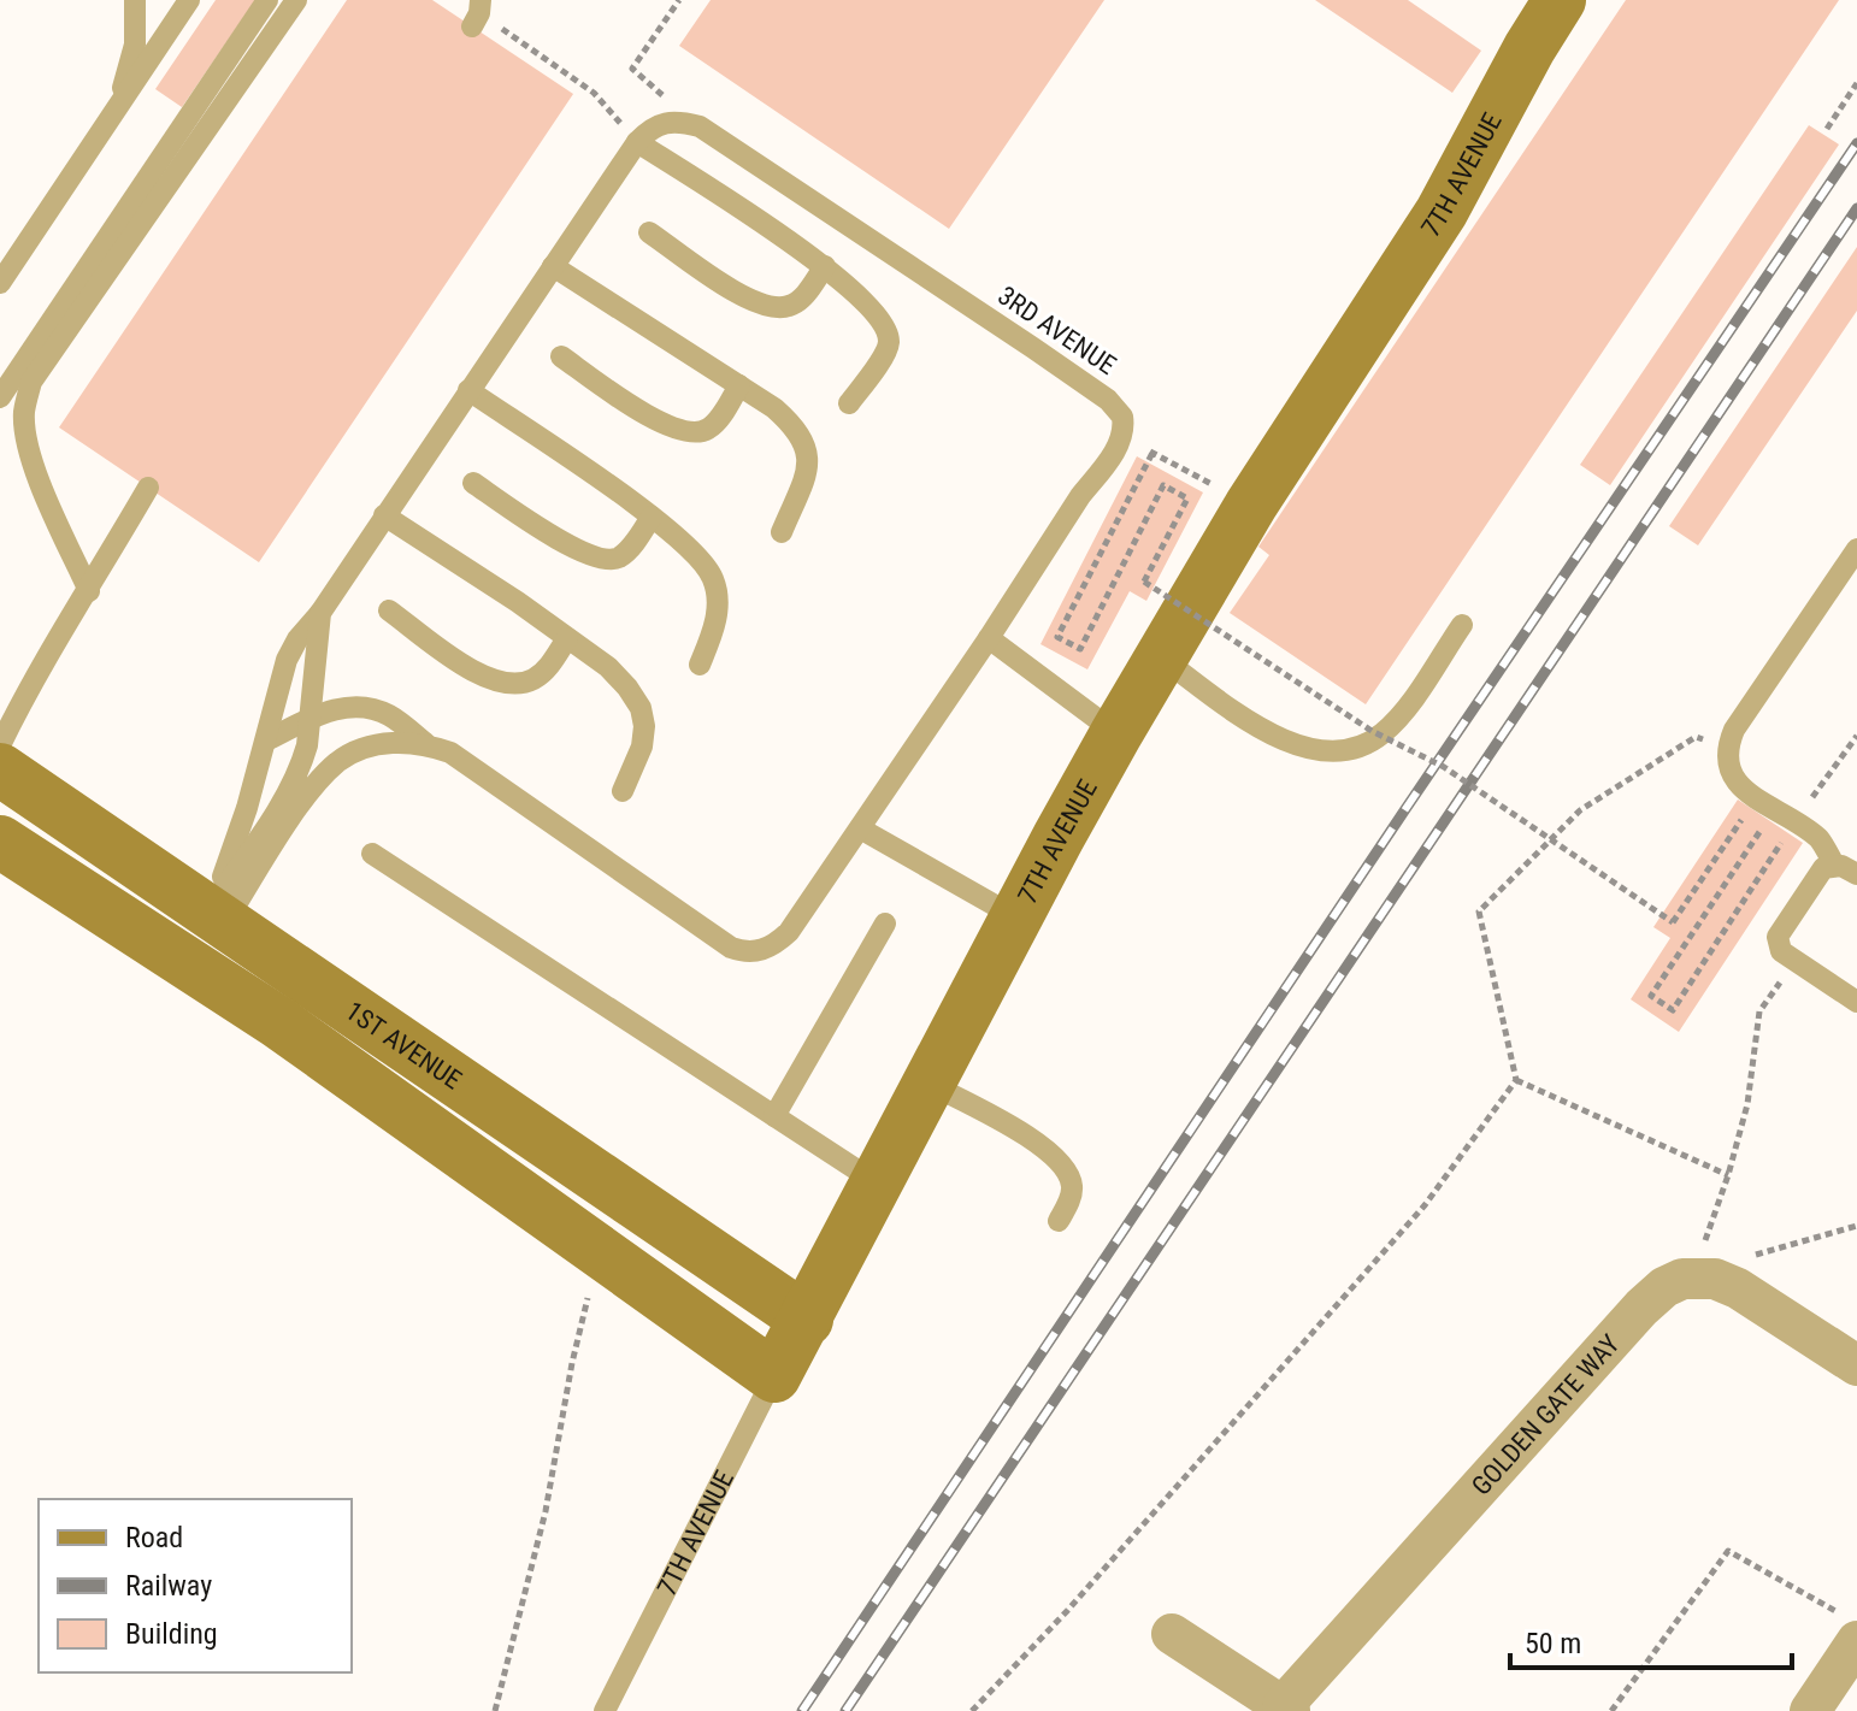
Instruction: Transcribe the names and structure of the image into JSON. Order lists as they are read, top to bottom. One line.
{"streets":{"street":["7TH AVENUE","1ST AVENUE","GOLDEN GATE WAY"],"lane":["3RD AVENUE"]},"crossings":[["7TH AVENUE","1ST AVENUE"]],"legend":["Road","Railway","Building"],"scale_bar":"50 m"}
